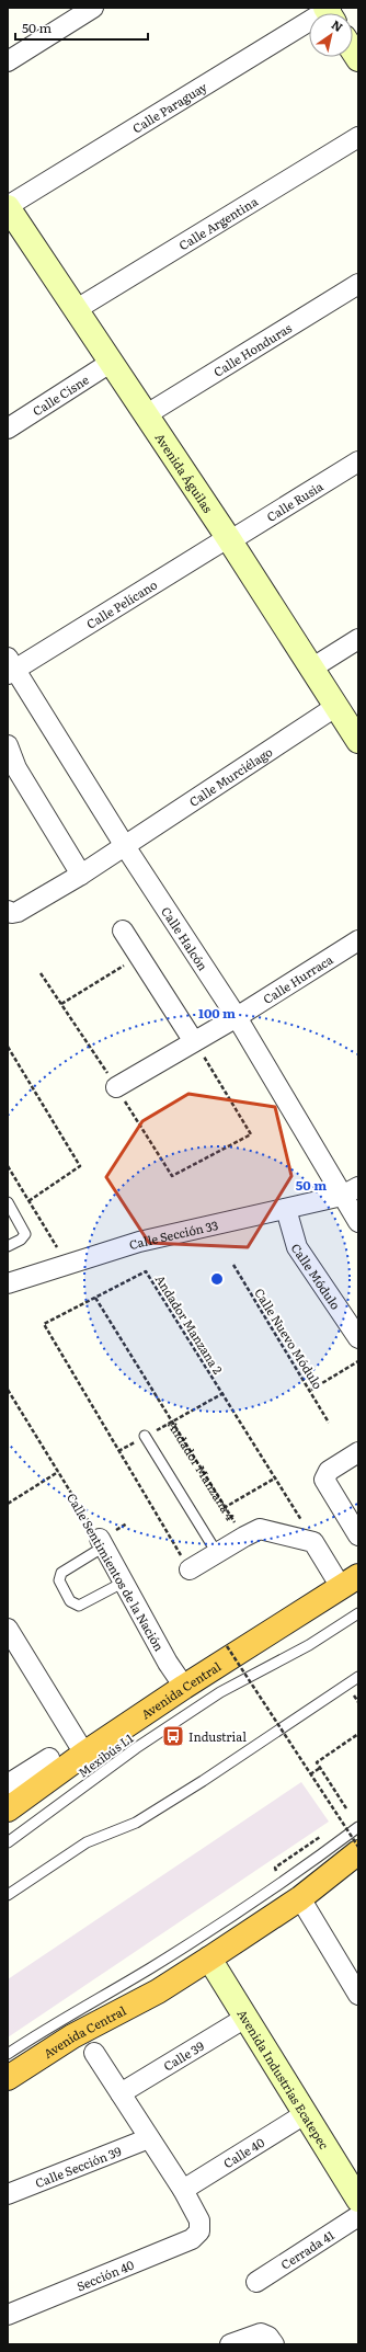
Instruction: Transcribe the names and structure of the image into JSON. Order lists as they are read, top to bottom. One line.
{"streets":{"highway":["Avenida Central"],"street":["Calle Paraguay","Calle Argentina","Calle Honduras","Calle Cisne","Avenida Águilas","Calle Rusia","Calle Pelícano","Calle Murciélago","Calle Halcón","Calle Hurraca","Calle Sección 33","Calle Módulo","Calle Sentimientos de la Nación","Calle 39","Avenida Industrias Ecatepec","Calle 40","Calle Sección 39","Cerrada 41","Sección 40"],"lane":["Mexibús L1"],"path":["Andador Manzana 2","Calle Nuevo Módulo","Andador Manzana 4"]},"crossings":[["Calle Paraguay","Avenida Águilas"],["Calle Argentina","Avenida Águilas"],["Calle Honduras","Avenida Águilas"],["Calle Cisne","Avenida Águilas"],["Avenida Águilas","Calle Rusia"],["Avenida Águilas","Calle Pelícano"],["Avenida Águilas","Calle Murciélago"],["Calle Rusia","Calle Pelícano"],["Calle Pelícano","Calle Halcón"],["Calle Murciélago","Calle Halcón"],["Calle Halcón","Calle Hurraca"],["Calle Halcón","Calle Sección 33"],["Calle Sección 33","Calle Módulo"],["Andador Manzana 2","Andador Manzana 4"],["Calle Sentimientos de la Nación","Avenida Central"],["Avenida Central","Avenida Industrias Ecatepec"],["Calle 39","Avenida Industrias Ecatepec"],["Avenida Industrias Ecatepec","Calle 40"],["Calle 40","Sección 40"]],"places":{"bus stop":["Industrial"]},"scale_bar":"50 m","north":"top right","rings":["100 m","50 m"]}
